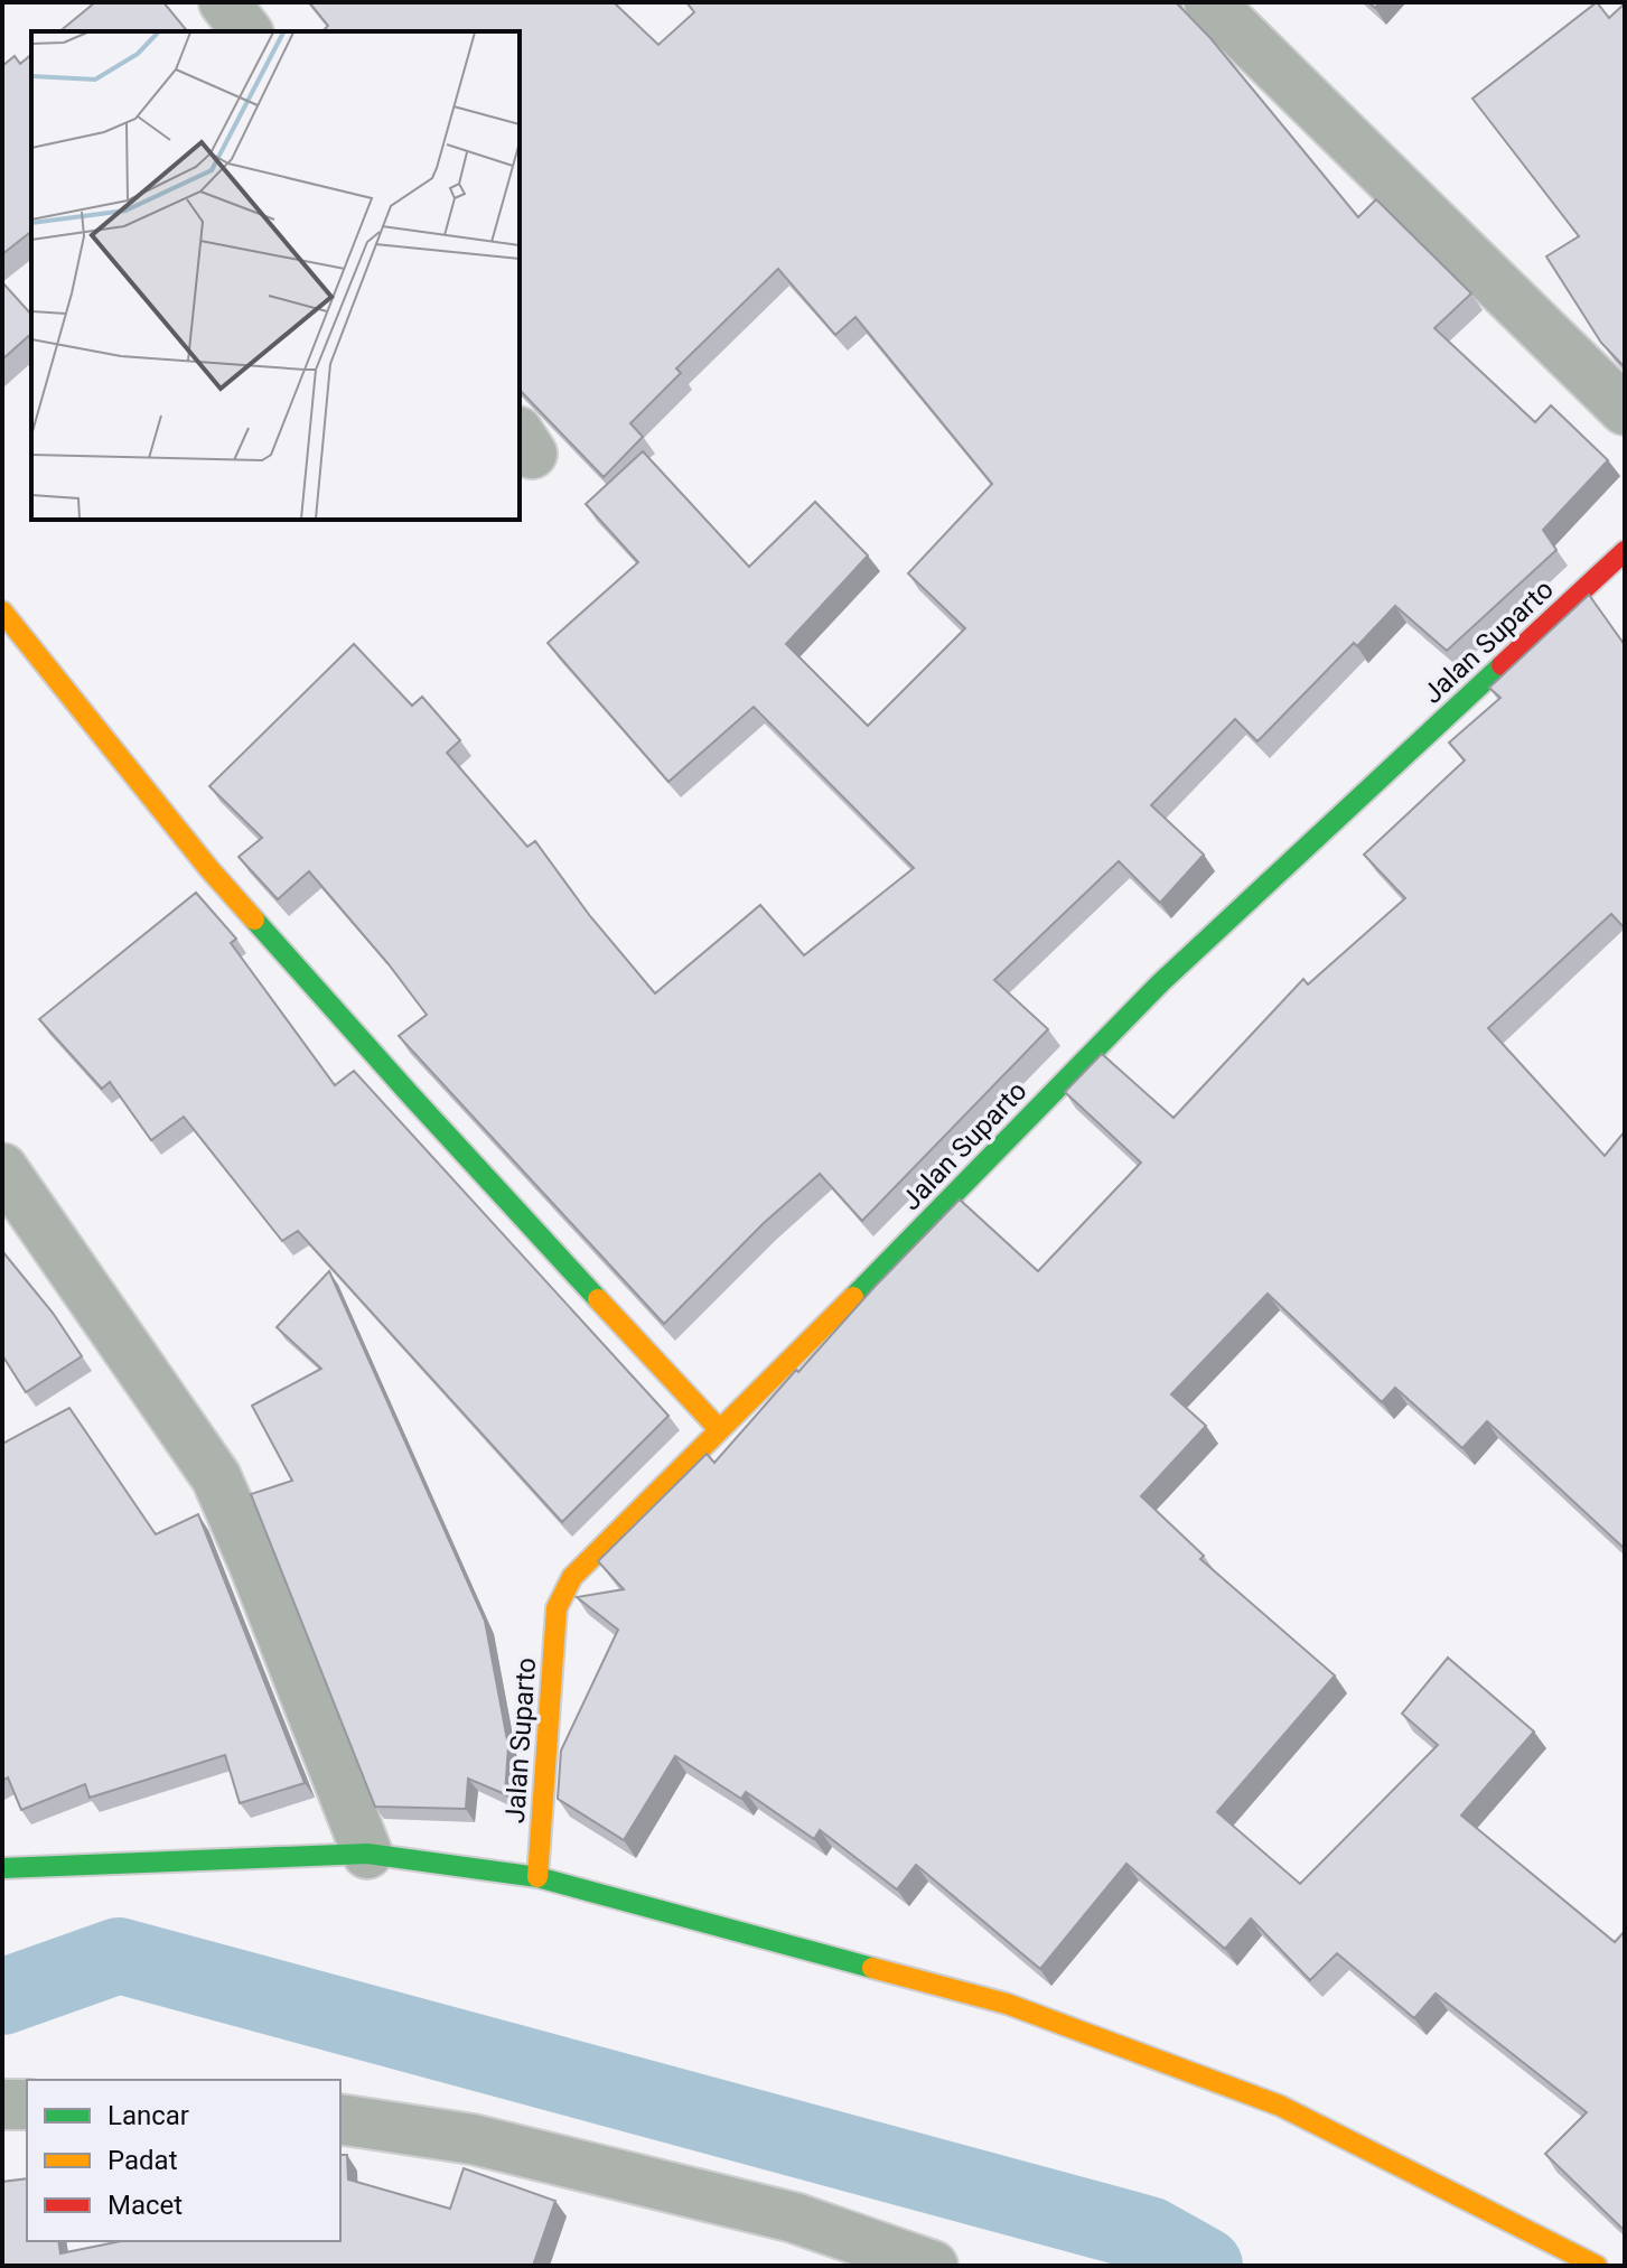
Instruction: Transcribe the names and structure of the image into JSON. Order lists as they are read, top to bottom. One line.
{"streets":{"street":["Jalan Suparto"]},"legend":["Lancar","Padat","Macet"]}
